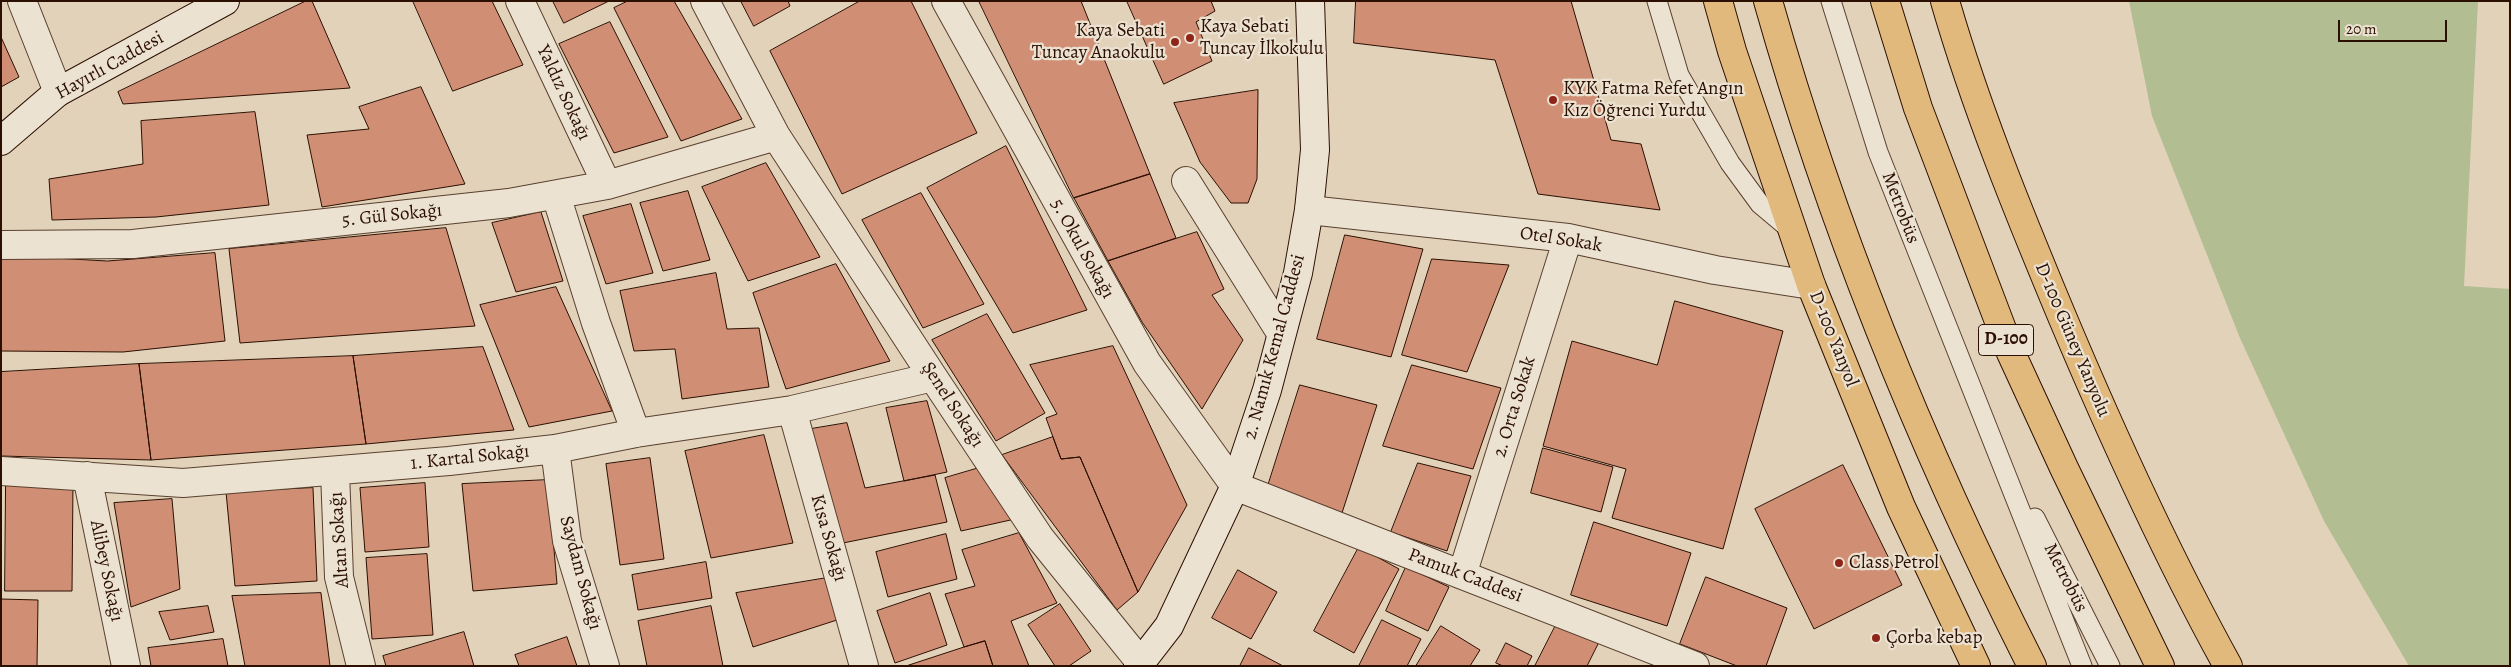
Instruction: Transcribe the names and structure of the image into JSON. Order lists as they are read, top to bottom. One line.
{"streets":{"main road":["D-100 Yanyol","D-100","D-100 Güney Yanyolu"],"street":["Hayırlı Caddesi","Yaldız Sokağı","5. Gül Sokağı","Otel Sokak","5. Okul Sokağı","2. Namık Kemal Caddesi","Şenel Sokağı","2. Orta Sokak","1. Kartal Sokağı","Kısa Sokağı","Altan Sokağı","Alibey Sokağı","Saydam Sokağı","Pamuk Caddesi"],"lane":["Metrobüs"]},"crossings":[["Yaldız Sokağı","5. Gül Sokağı"],["5. Gül Sokağı","Şenel Sokağı"],["Otel Sokak","D-100 Yanyol"],["Otel Sokak","2. Namık Kemal Caddesi"],["Otel Sokak","2. Orta Sokak"],["5. Okul Sokağı","2. Namık Kemal Caddesi"],["5. Okul Sokağı","Pamuk Caddesi"],["2. Namık Kemal Caddesi","Şenel Sokağı"],["2. Namık Kemal Caddesi","Pamuk Caddesi"],["Şenel Sokağı","1. Kartal Sokağı"],["2. Orta Sokak","Pamuk Caddesi"],["1. Kartal Sokağı","Kısa Sokağı"],["1. Kartal Sokağı","Altan Sokağı"],["1. Kartal Sokağı","Alibey Sokağı"],["1. Kartal Sokağı","Saydam Sokağı"]],"places":["Kaya Sebati Tuncay İlkokulu","Kaya Sebati Tuncay Anaokulu","KYK Fatma Refet Angın Kız Öğrenci Yurdu","Class Petrol","Çorba kebap"],"scale_bar":"20 m"}
